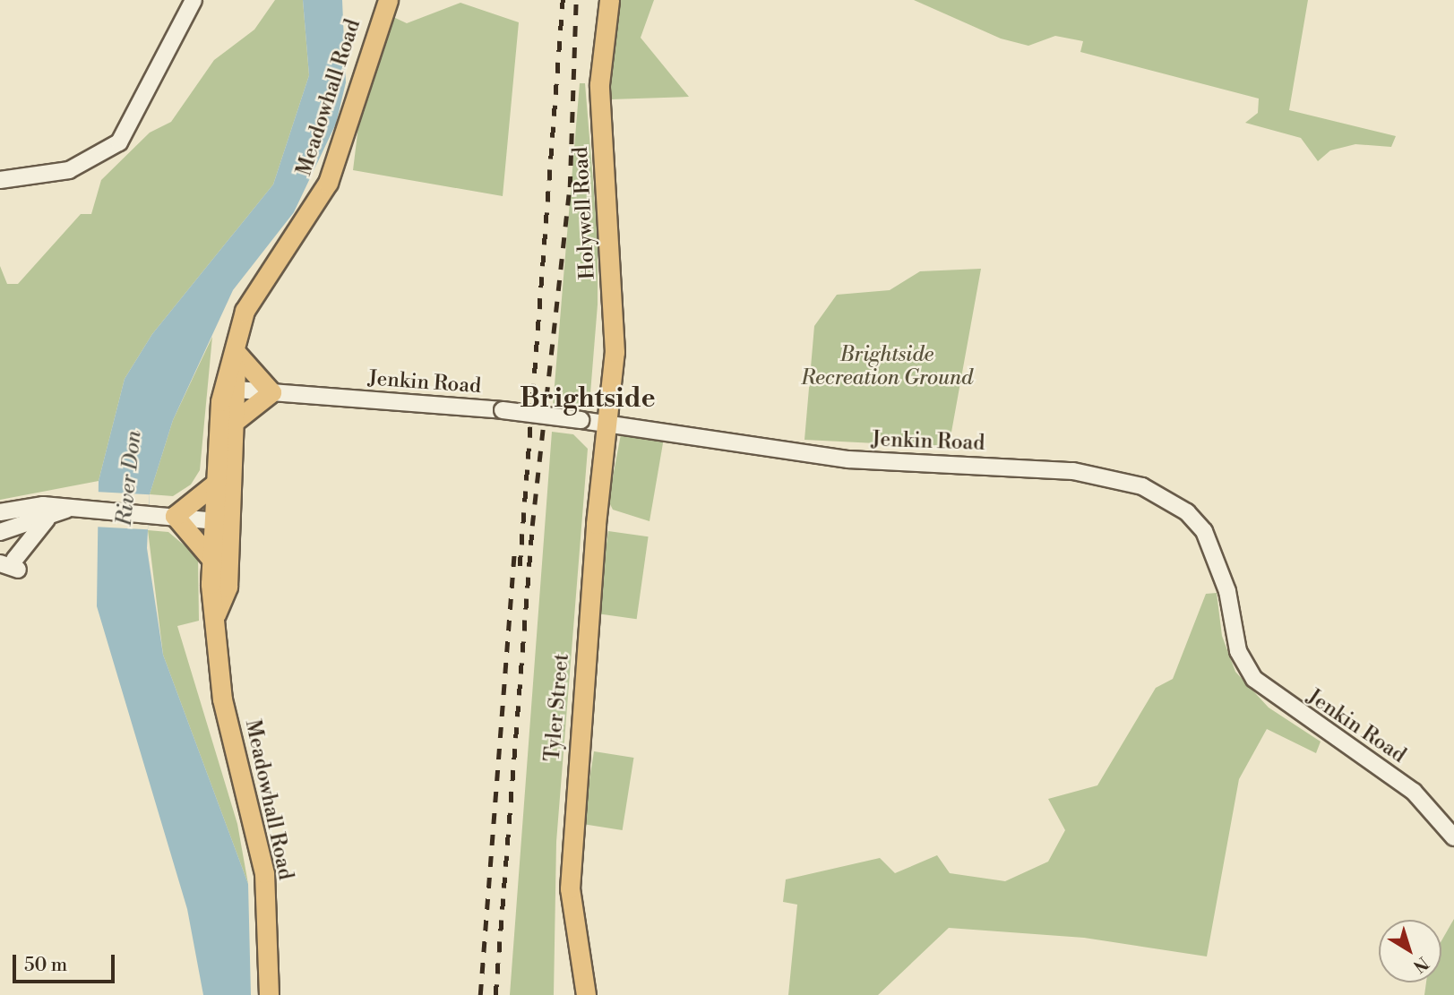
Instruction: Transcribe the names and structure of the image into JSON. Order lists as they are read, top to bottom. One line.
{"streets":{"main road":["Meadowhall Road","Holywell Road","Tyler Street"],"street":["Jenkin Road"]},"crossings":[["Meadowhall Road","Jenkin Road"],["Holywell Road","Jenkin Road"],["Holywell Road","Tyler Street"],["Jenkin Road","Tyler Street"]],"districts":["Brightside"],"water":["River Don"],"parks":["Brightside Recreation Ground"],"scale_bar":"50 m","north":"bottom right"}
